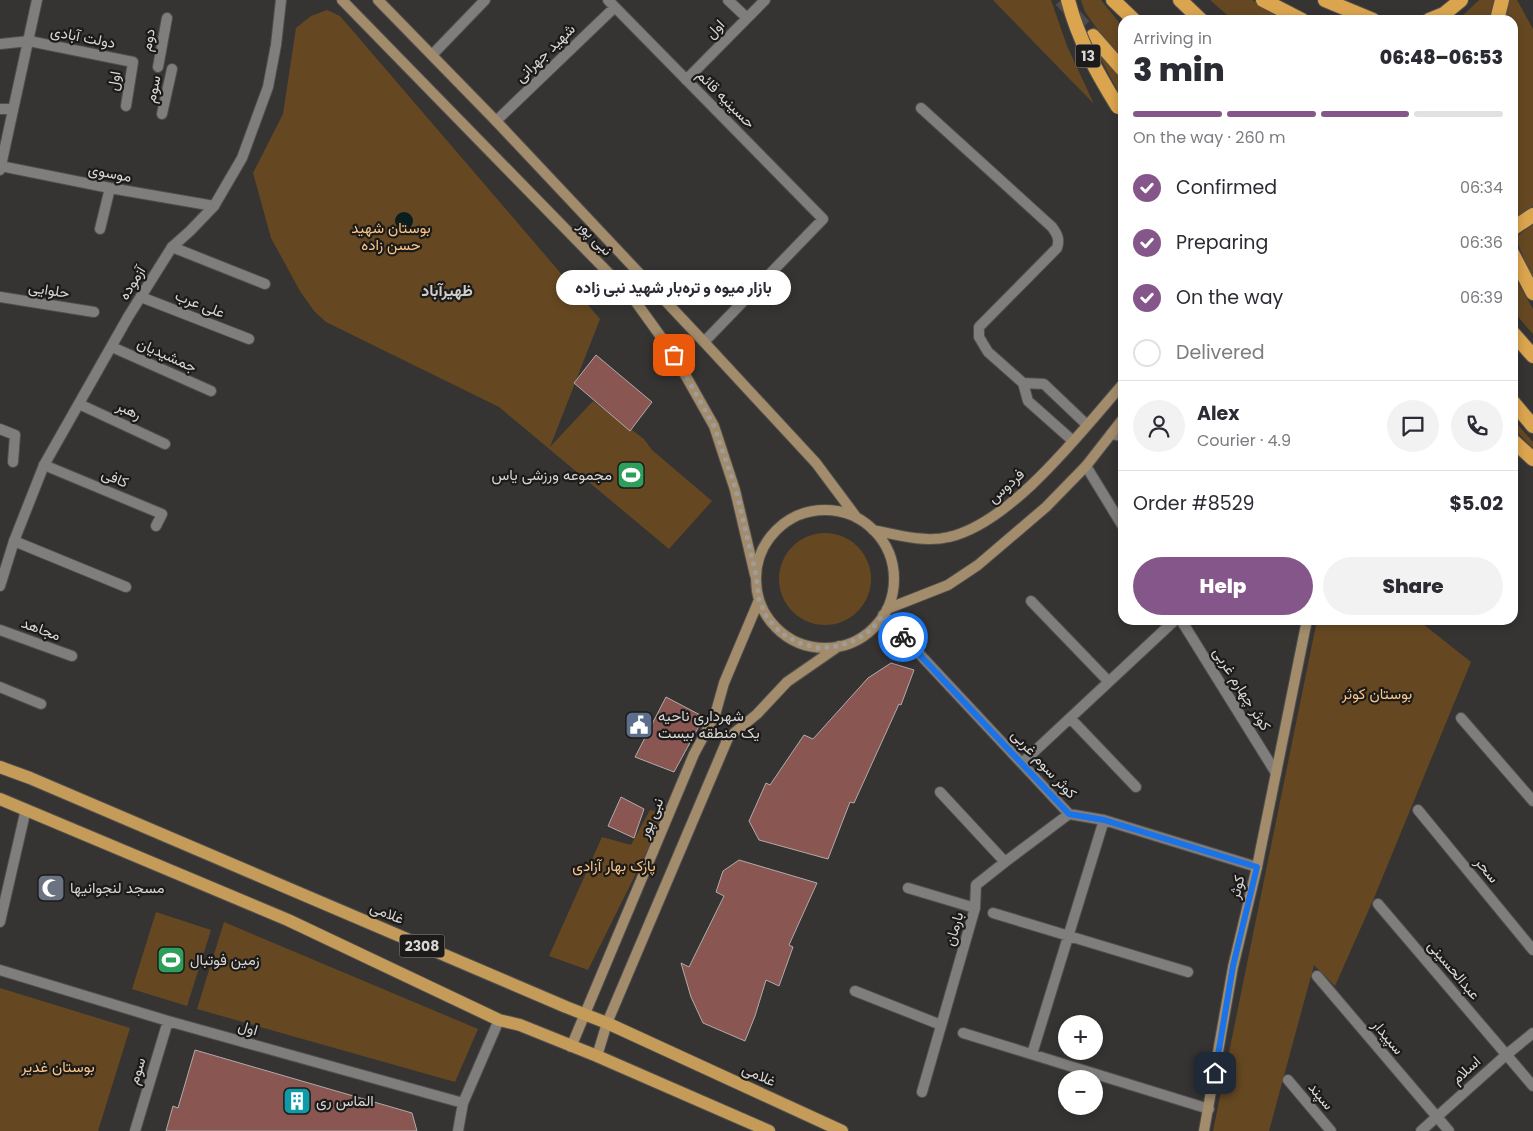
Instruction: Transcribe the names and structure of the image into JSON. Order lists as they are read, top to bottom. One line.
{"streets":{"highway":["13"],"main road":["نبی پور","فردوس","کوثر","غلامی","2308"],"street":["اول","دولت آبادی","دوم","شهید جهرانی","سوم","حسینیه قائم","موسوی","آزموده","حلوایی","علی عرب","جمشیدیان","رهبر","کافی","مجاهد","کوثر چهارم غربی","کوثر سوم غربی","سحر","بارمان","عبدالحسینی","سپیدار","اسلام","سپند"]},"crossings":[["اول","دولت آبادی"],["اول","سوم"],["اول","حسینیه قائم"],["شهید جهرانی","حسینیه قائم"],["شهید جهرانی","نبی پور"],["حسینیه قائم","نبی پور"],["موسوی","آزموده"],["نبی پور","فردوس"],["نبی پور","کوثر سوم غربی"],["نبی پور","غلامی"],["نبی پور","2308"],["آزموده","علی عرب"],["آزموده","جمشیدیان"],["آزموده","رهبر"],["آزموده","کافی"],["فردوس","کوثر سوم غربی"],["کوثر چهارم غربی","کوثر"],["کوثر سوم غربی","کوثر"],["کوثر سوم غربی","بارمان"],["عبدالحسینی","اسلام"],["سپیدار","اسلام"]],"districts":["ظهیرآباد"],"parks":["بوستان شهید حسن زاده","بوستان کوثر","پارک بهار آزادی","بوستان غدیر"],"places":{"other":["بازار میوه و تره‌بار شهید نبی زاده"],"sports":["مجموعه ورزشی یاس","زمین فوتبال"],"public building":["شهرداری ناحیه یک منطقه بیست"],"mosque":["مسجد لنجوانیها"],"building":["الماس ری"]},"page":{"heading":["3 min","Arriving in","06:48–06:53"],"panel":["Alex","Courier · 4.9","Order #8529","$5.02"],"bar":"On the way · 260 m","list":[["Confirmed","06:34"],["Preparing","06:36"],["On the way","06:39"],"Delivered"],"bubble":"بازار میوه و تره‌بار شهید نبی زاده","buttons":["Help","Share"],"map_buttons":["+","−"]}}
